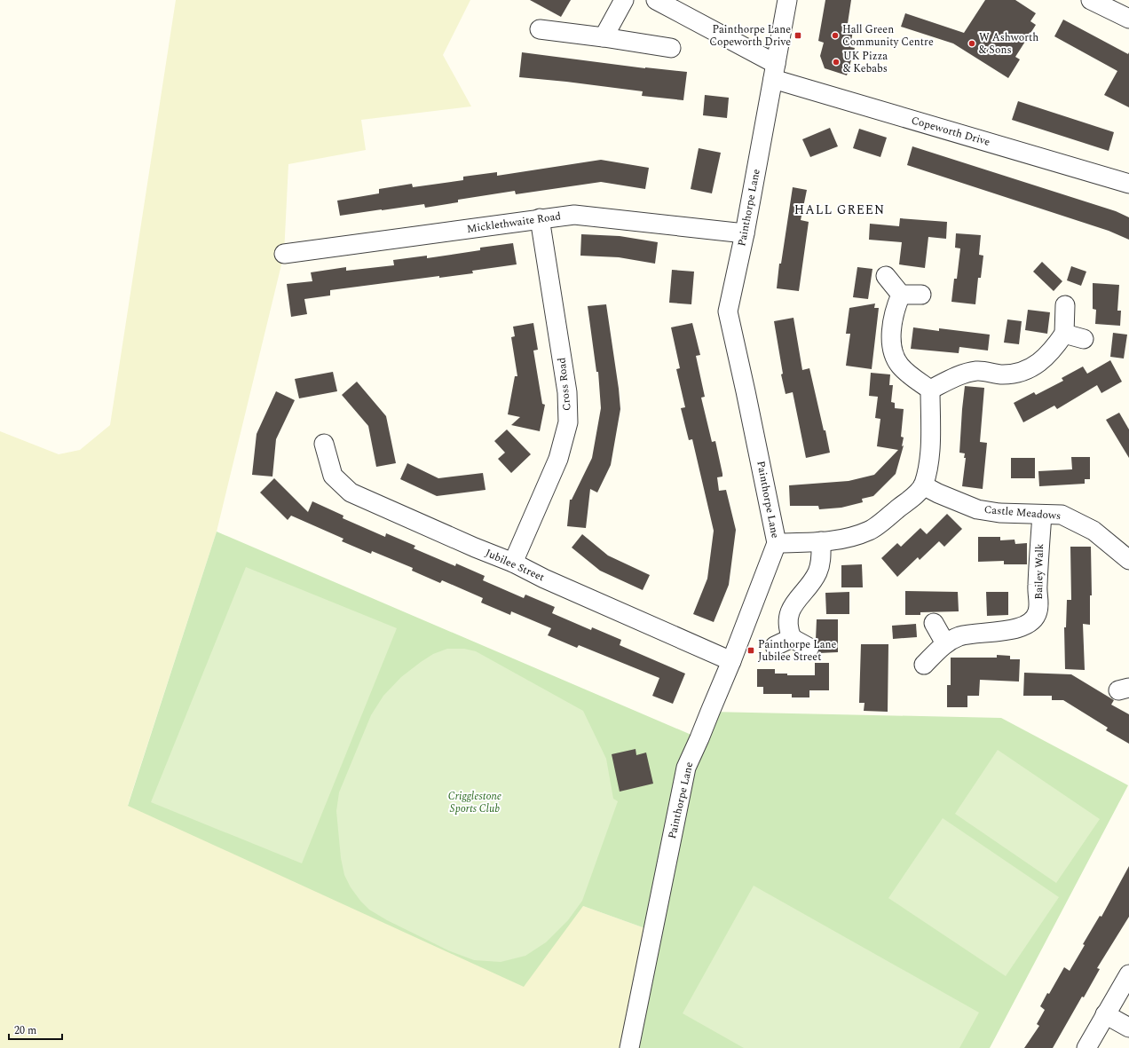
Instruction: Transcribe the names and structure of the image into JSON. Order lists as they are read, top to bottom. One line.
{"streets":{"street":["Copeworth Drive","Painthorpe Lane","Micklethwaite Road","Cross Road","Castle Meadows","Jubilee Street","Bailey Walk"]},"crossings":[["Copeworth Drive","Painthorpe Lane"],["Painthorpe Lane","Micklethwaite Road"],["Painthorpe Lane","Jubilee Street"],["Micklethwaite Road","Cross Road"],["Cross Road","Jubilee Street"],["Castle Meadows","Bailey Walk"]],"districts":["HALL GREEN"],"parks":["Crigglestone Sports Club"],"places":{"transit":["Painthorpe Lane Copeworth Drive","Painthorpe Lane Jubilee Street"],"other":["Hall Green Community Centre","W Ashworth & Sons","UK Pizza & Kebabs"]},"scale_bar":"20 m"}
